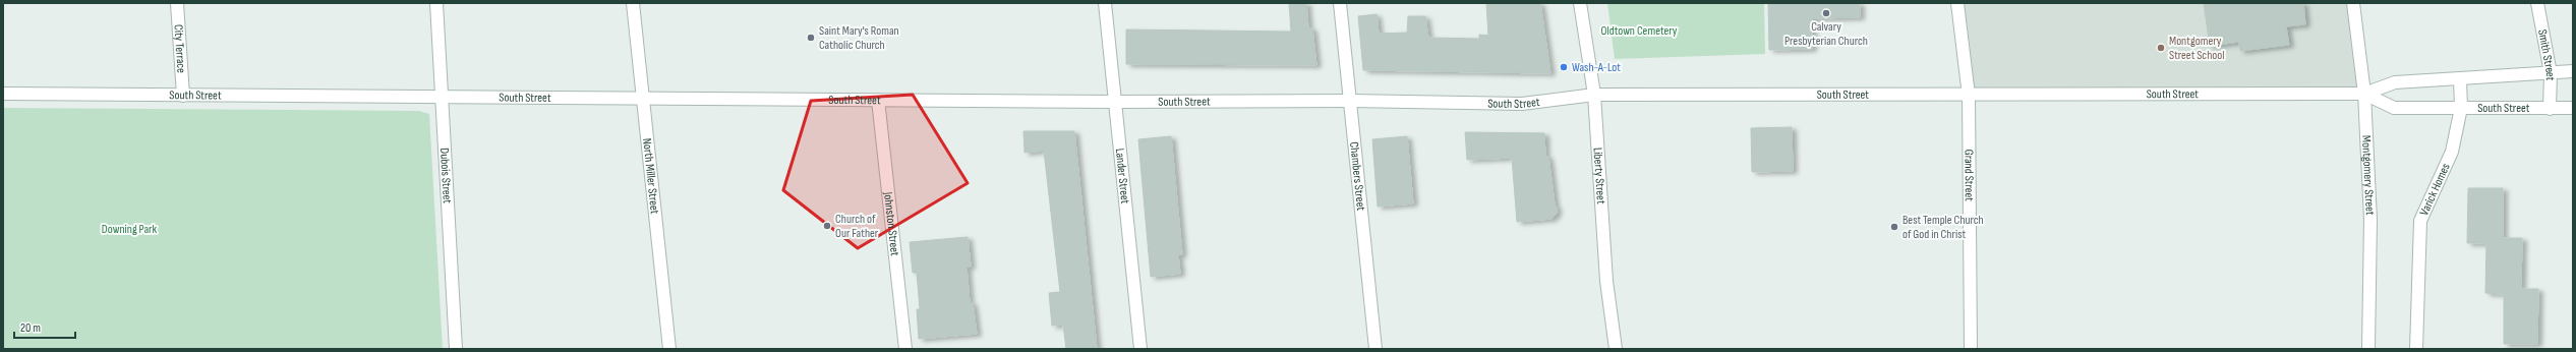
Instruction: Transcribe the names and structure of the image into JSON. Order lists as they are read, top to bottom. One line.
{"streets":{"street":["City Terrace","Smith Street","South Street","Dubois Street","North Miller Street","Lander Street","Chambers Street","Liberty Street","Grand Street","Montgomery Street","Varick Homes","Johnston Street"]},"crossings":[["City Terrace","South Street"],["Smith Street","South Street"],["South Street","Dubois Street"],["South Street","North Miller Street"],["South Street","Lander Street"],["South Street","Chambers Street"],["South Street","Liberty Street"],["South Street","Grand Street"],["South Street","Montgomery Street"],["South Street","Varick Homes"],["South Street","Johnston Street"]],"parks":["Oldtown Cemetery","Downing Park"],"places":["Calvary Presbyterian Church","Saint Mary's Roman Catholic Church","Montgomery Street School","Wash-A-Lot","Church of Our Father","Best Temple Church of God in Christ"],"scale_bar":"20 m"}
